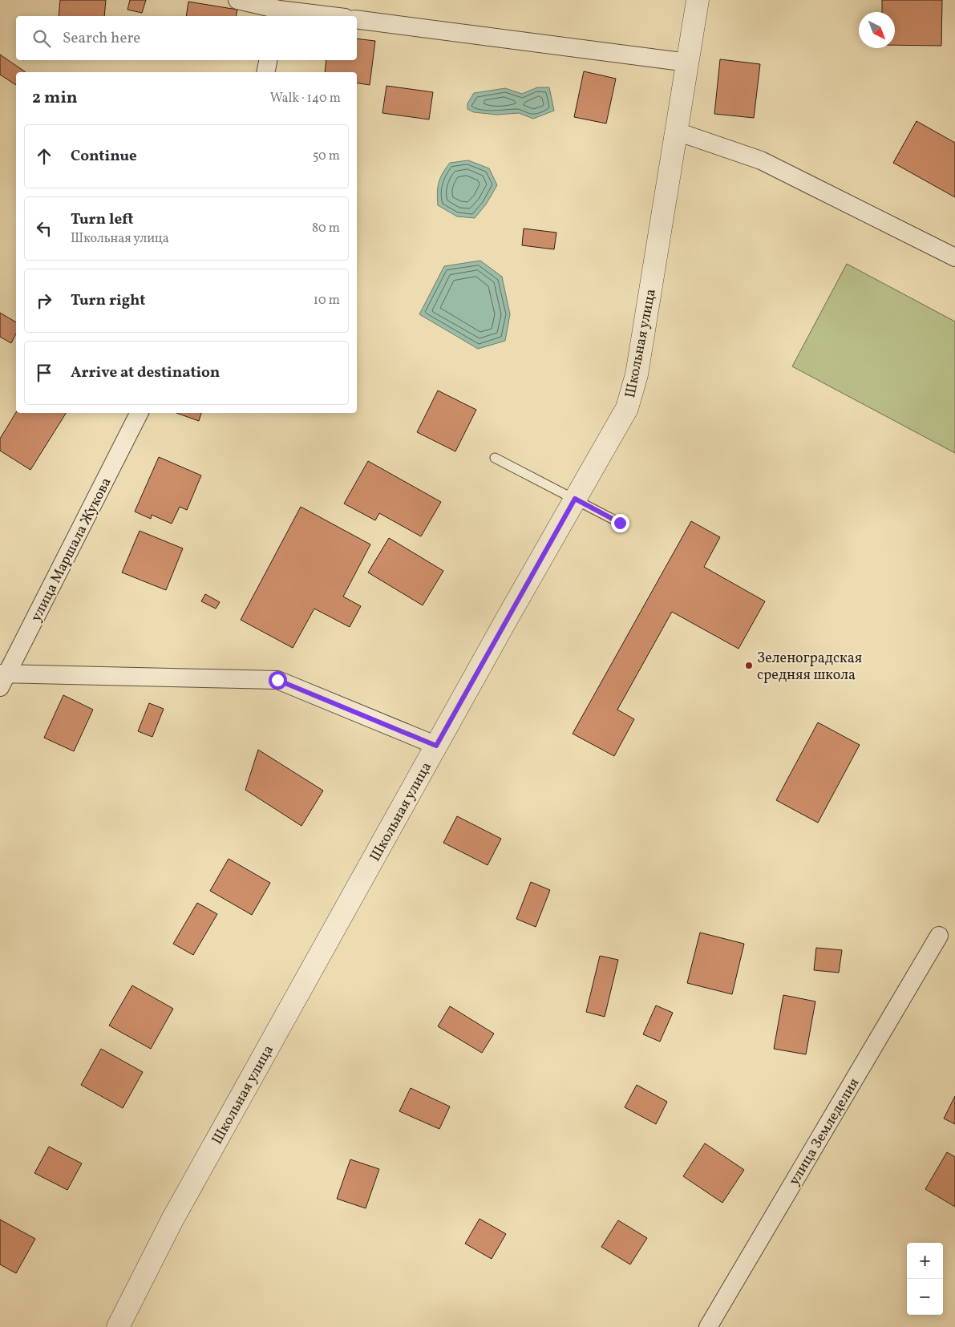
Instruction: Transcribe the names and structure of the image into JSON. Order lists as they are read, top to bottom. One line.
{"streets":{"street":["Школьная улица","улица Маршала Жукова","улица Земледелия"]},"places":["Зеленоградская средняя школа"],"north":"bottom right","page":{"search":"Search here","heading":["2 min","Walk · 140 m"],"list":[["Continue","50 m"],["Turn left","Школьная улица","80 m"],["Turn right","10 m"],"Arrive at destination"],"map_buttons":["+","−"]}}
